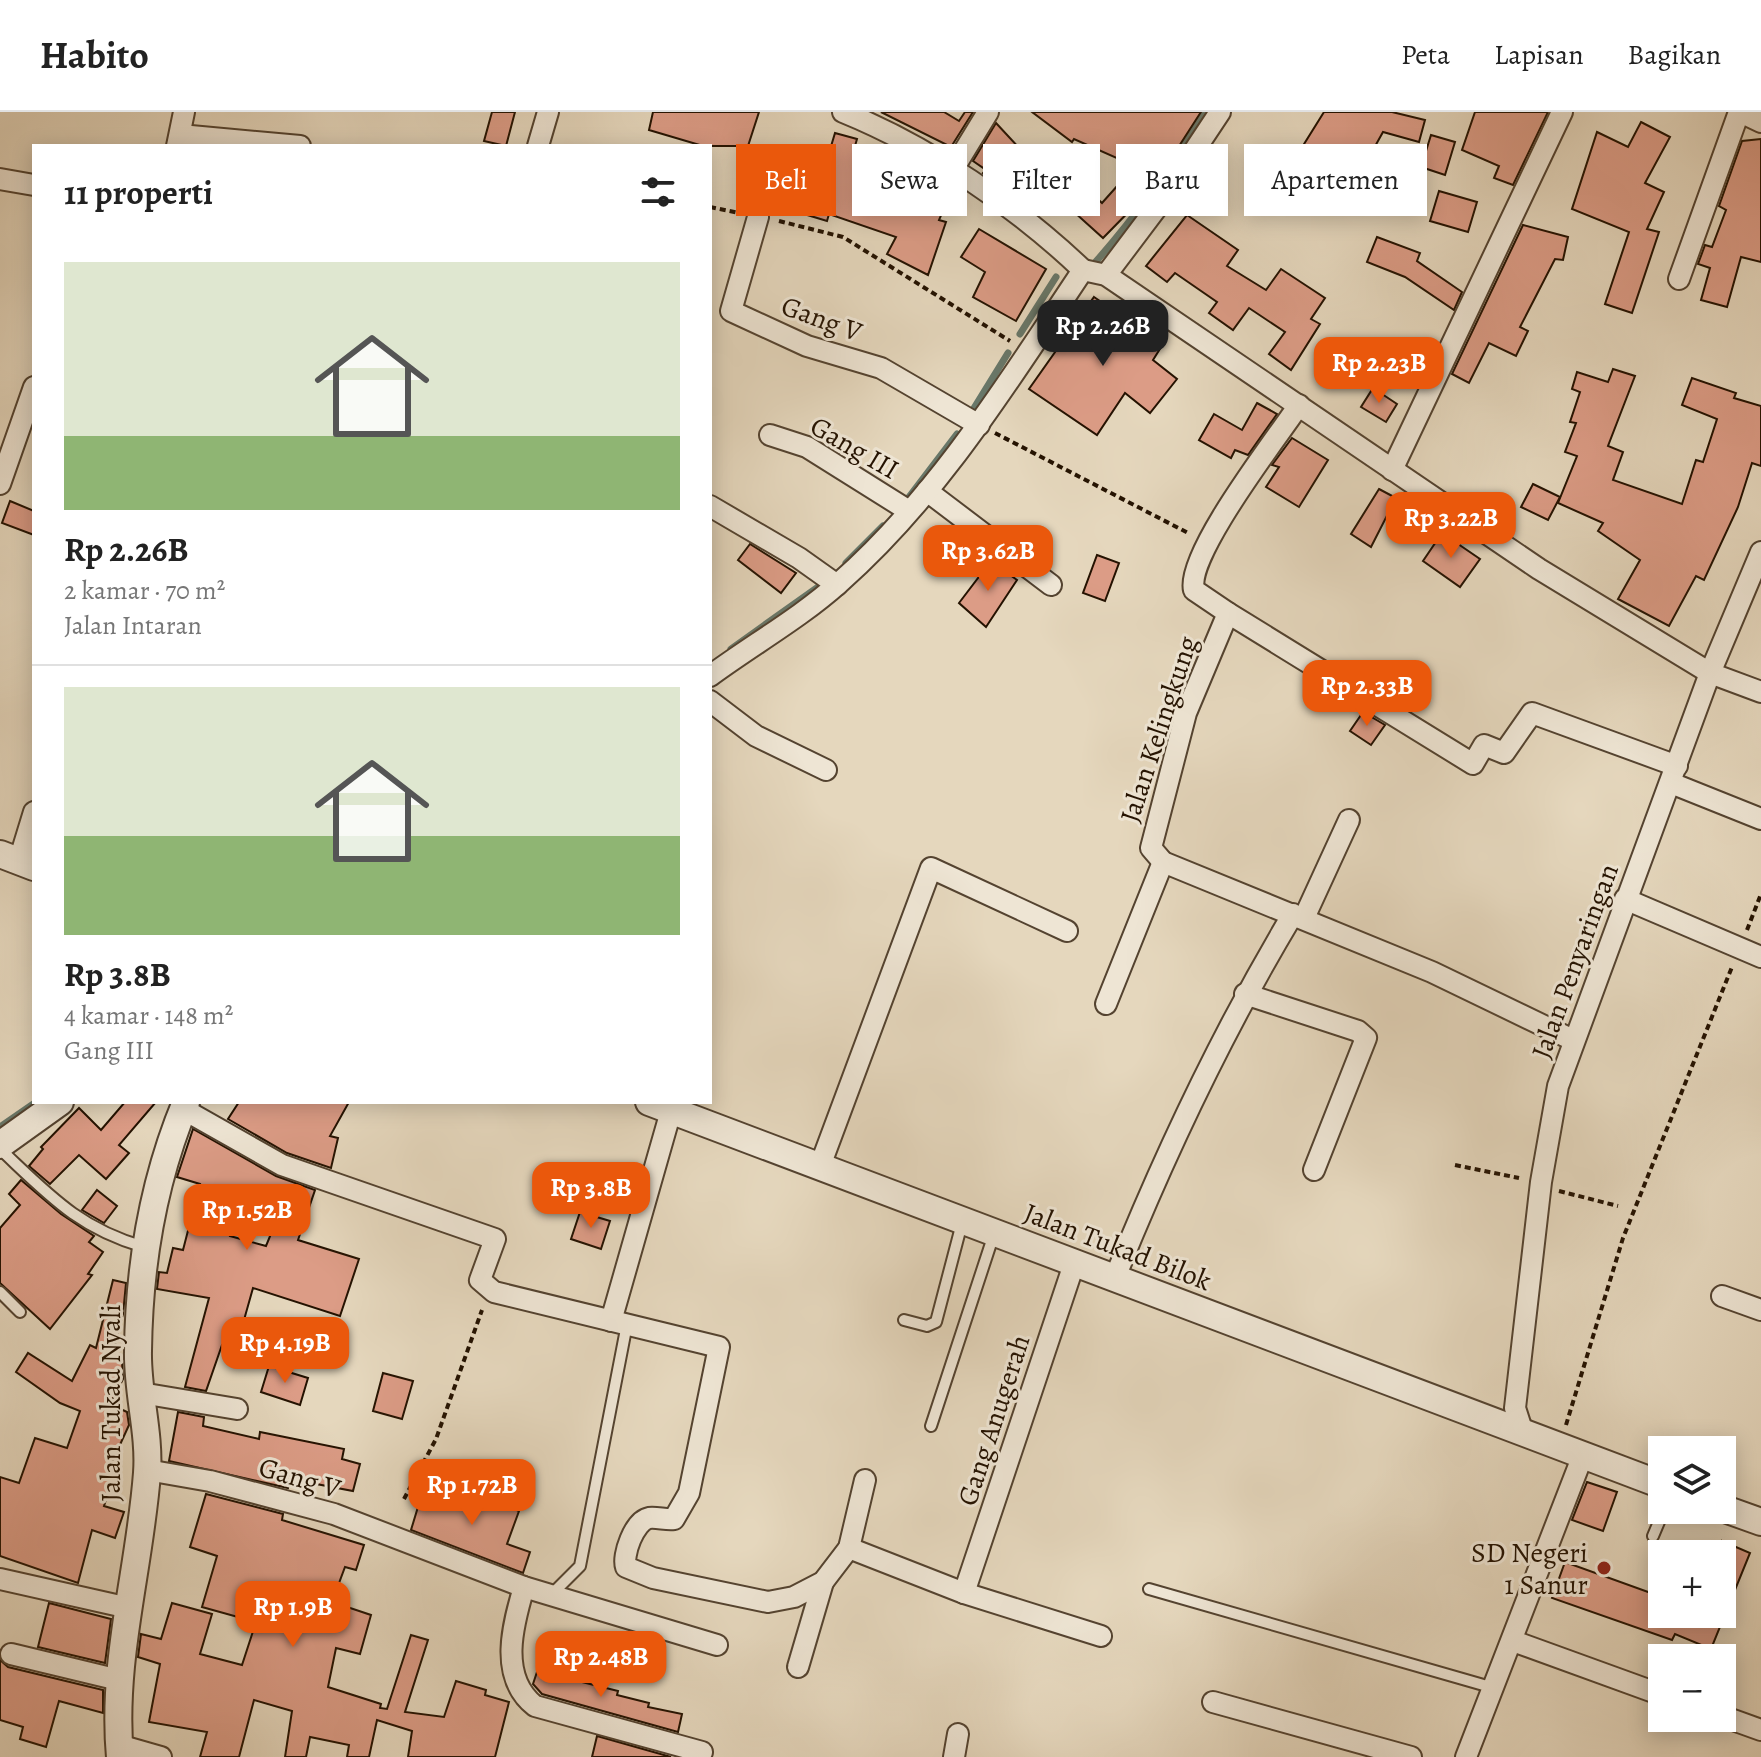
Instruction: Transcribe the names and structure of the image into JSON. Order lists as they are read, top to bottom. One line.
{"streets":{"street":["Gang V","Gang III","Jalan Kelingkung","Jalan Penyaringan","Jalan Tukad Bilok","Jalan Tukad Nyali","Gang Anugerah"]},"crossings":[["Gang V","Jalan Tukad Nyali"],["Jalan Kelingkung","Jalan Penyaringan"],["Jalan Penyaringan","Jalan Tukad Bilok"],["Jalan Tukad Bilok","Gang Anugerah"]],"places":["SD Negeri 1 Sanur"],"page":{"header":"Habito","nav":["Peta","Lapisan","Bagikan"],"chip":["Beli","Sewa","Filter","Baru","Apartemen"],"heading":"11 properti","list":[{"name":"Rp 2.26B","note":"2 kamar · 70 m² · Jalan Intaran"},{"name":"Rp 3.8B","note":"4 kamar · 148 m² · Gang III"}],"price":["Rp 2.26B","Rp 2.23B","Rp 3.22B","Rp 3.62B","Rp 2.33B","Rp 3.8B","Rp 1.52B","Rp 4.19B","Rp 1.72B","Rp 1.9B","Rp 2.48B"],"map_buttons":["+","−"]}}
